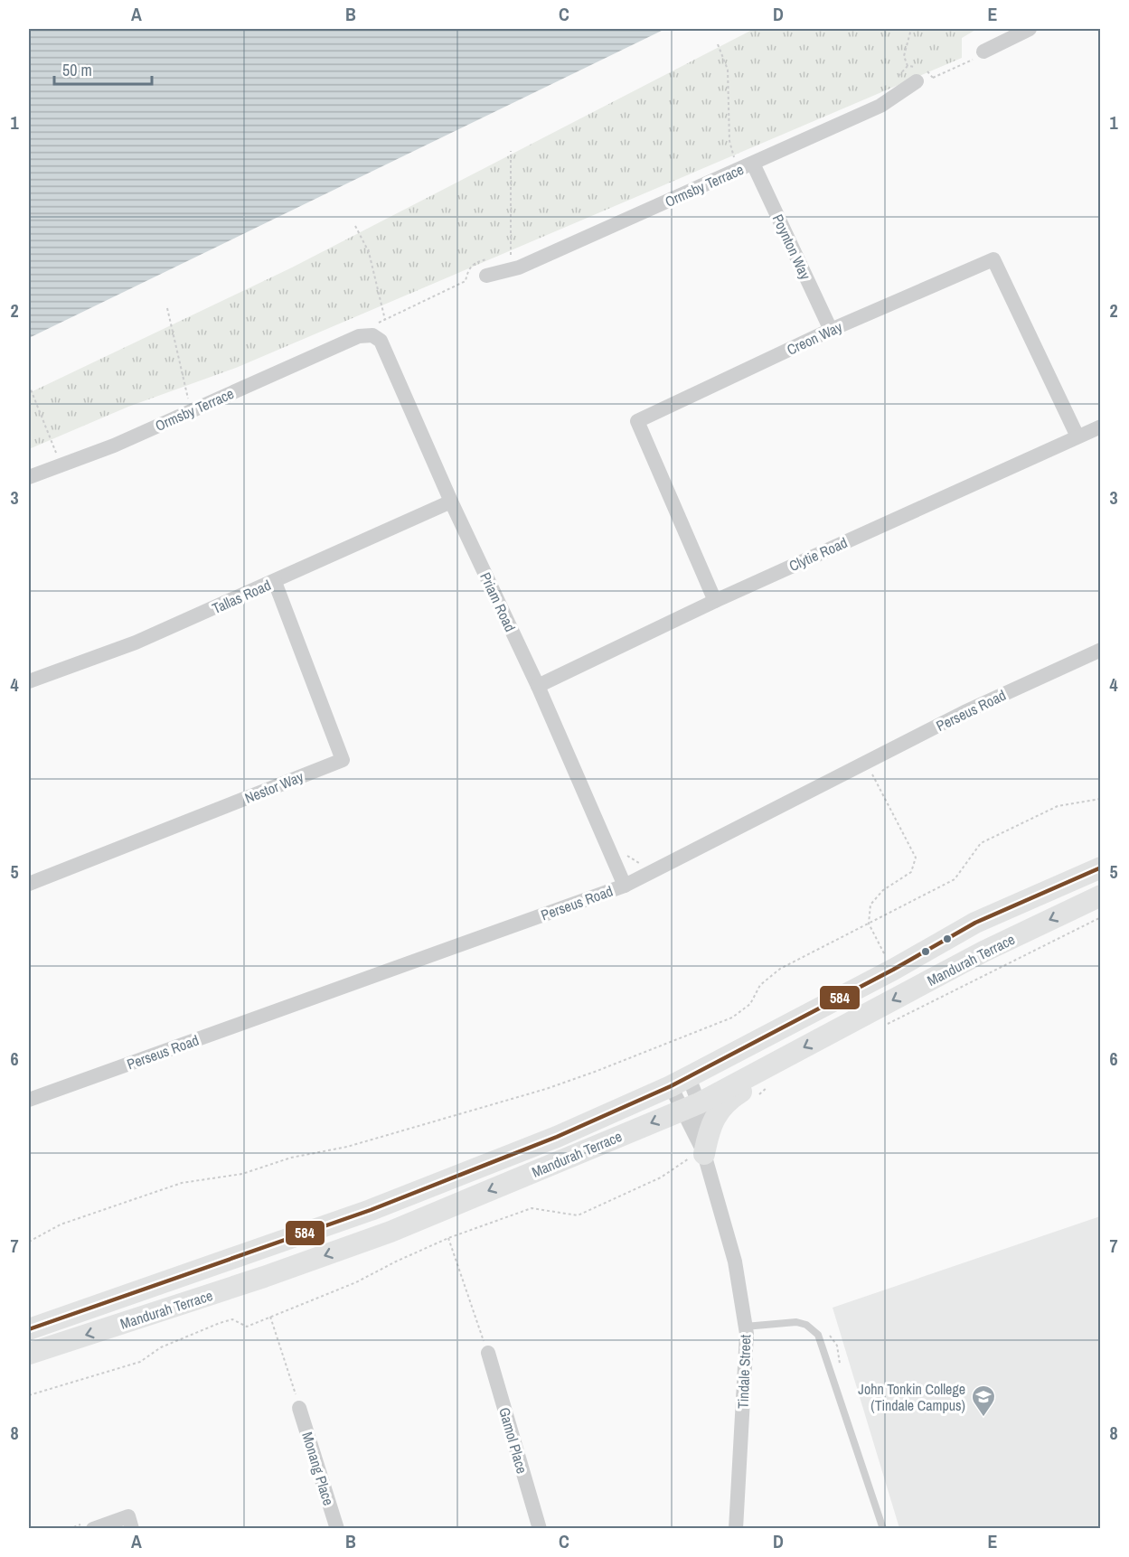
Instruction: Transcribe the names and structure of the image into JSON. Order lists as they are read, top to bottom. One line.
{"streets":{"main road":["Mandurah Terrace"],"street":["Ormsby Terrace","Poynton Way","Creon Way","Clytie Road","Tallas Road","Priam Road","Perseus Road","Nestor Way","Tindale Street","Gamol Place","Monang Place"]},"crossings":[["Ormsby Terrace","Poynton Way"],["Ormsby Terrace","Priam Road"],["Poynton Way","Creon Way"],["Creon Way","Clytie Road"],["Clytie Road","Priam Road"],["Tallas Road","Priam Road"],["Tallas Road","Nestor Way"],["Priam Road","Perseus Road"],["Mandurah Terrace","Tindale Street"]],"places":{"school or university":["John Tonkin College (Tindale Campus)"]},"lines":["transit line 584"],"scale_bar":"50 m","grid":{"columns":["A","B","C","D","E"],"rows":["1","2","3","4","5","6","7","8"]}}
